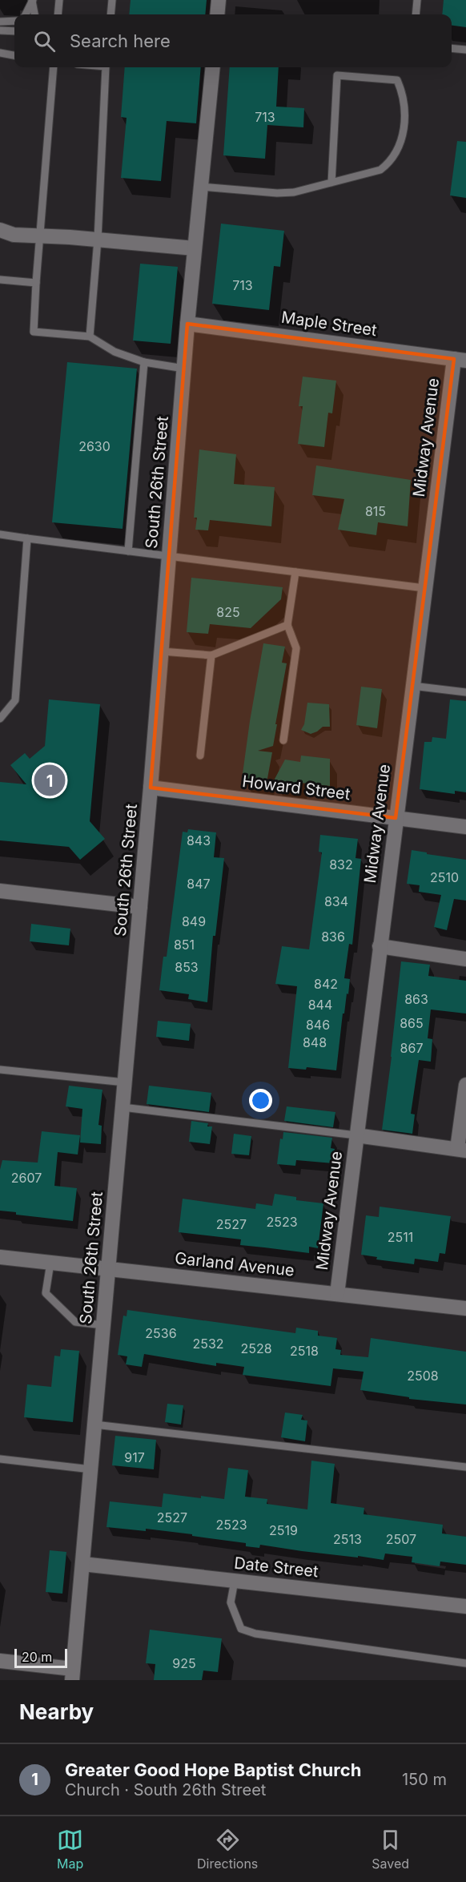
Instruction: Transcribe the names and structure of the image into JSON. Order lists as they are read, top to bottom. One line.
{"streets":{"street":["Maple Street","Midway Avenue","South 26th Street","Howard Street","Garland Avenue","Date Street"]},"crossings":[["Maple Street","Midway Avenue"],["Maple Street","South 26th Street"],["Midway Avenue","Howard Street"],["Midway Avenue","Garland Avenue"],["South 26th Street","Howard Street"],["South 26th Street","Garland Avenue"],["South 26th Street","Date Street"]],"house_numbers":["713","713","2630","815","825","843","832","2510","847","834","849","836","851","853","842","863","844","865","846","848","867","2607","2523","2527","2511","2536","2532","2528","2518","2508","917","2527","2523","2519","2513","2507","925"],"scale_bar":"20 m","page":{"search":"Search here","pins":"1","scale":"20 m","heading":"Nearby","list":[{"mark":"1","name":"Greater Good Hope Baptist Church","note":"Church · South 26th Street","value":"150 m"}],"nav":["Map","Directions","Saved"]}}
